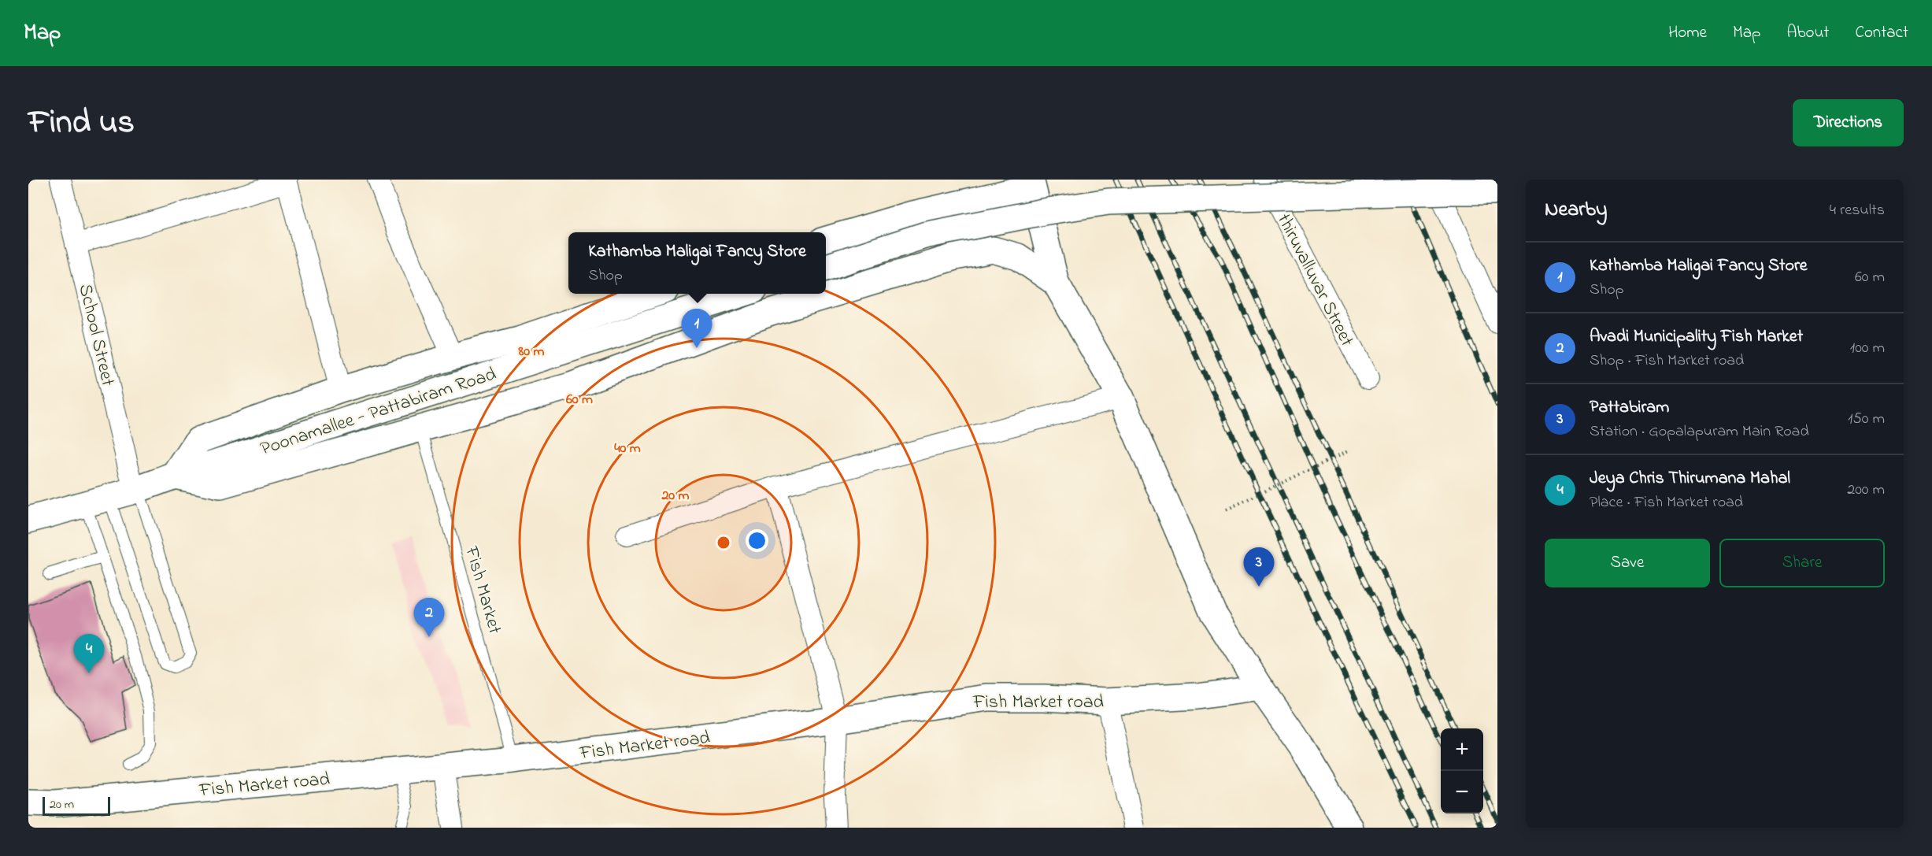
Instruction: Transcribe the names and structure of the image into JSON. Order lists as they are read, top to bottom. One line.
{"streets":{"street":["thiruvalluvar Street","School Street","Poonamallee - Pattabiram Road","Fish Market road"],"lane":["Fish Market"]},"crossings":[["School Street","Poonamallee - Pattabiram Road"],["Fish Market","Fish Market road"]],"scale_bar":"20 m","page":{"header":"Map","nav":["Home","Map","About","Contact"],"title":"Find us","buttons":["Directions",["Save","Share"]],"heading":["Nearby","4 results"],"popup":["Kathamba Maligai Fancy Store","Shop"],"list":[{"mark":"1","name":"Kathamba Maligai Fancy Store","note":"Shop","value":"60 m"},{"mark":"2","name":"Avadi Municipality Fish Market","note":"Shop · Fish Market road","value":"100 m"},{"mark":"3","name":"Pattabiram","note":"Station · Gopalapuram Main Road","value":"150 m"},{"mark":"4","name":"Jeya Chris Thirumana Mahal","note":"Place · Fish Market road","value":"200 m"}],"pins":["1","3","2","4"],"map_buttons":["+","−"],"scale":"20 m"},"rings":["80 m","60 m","40 m","20 m"]}
